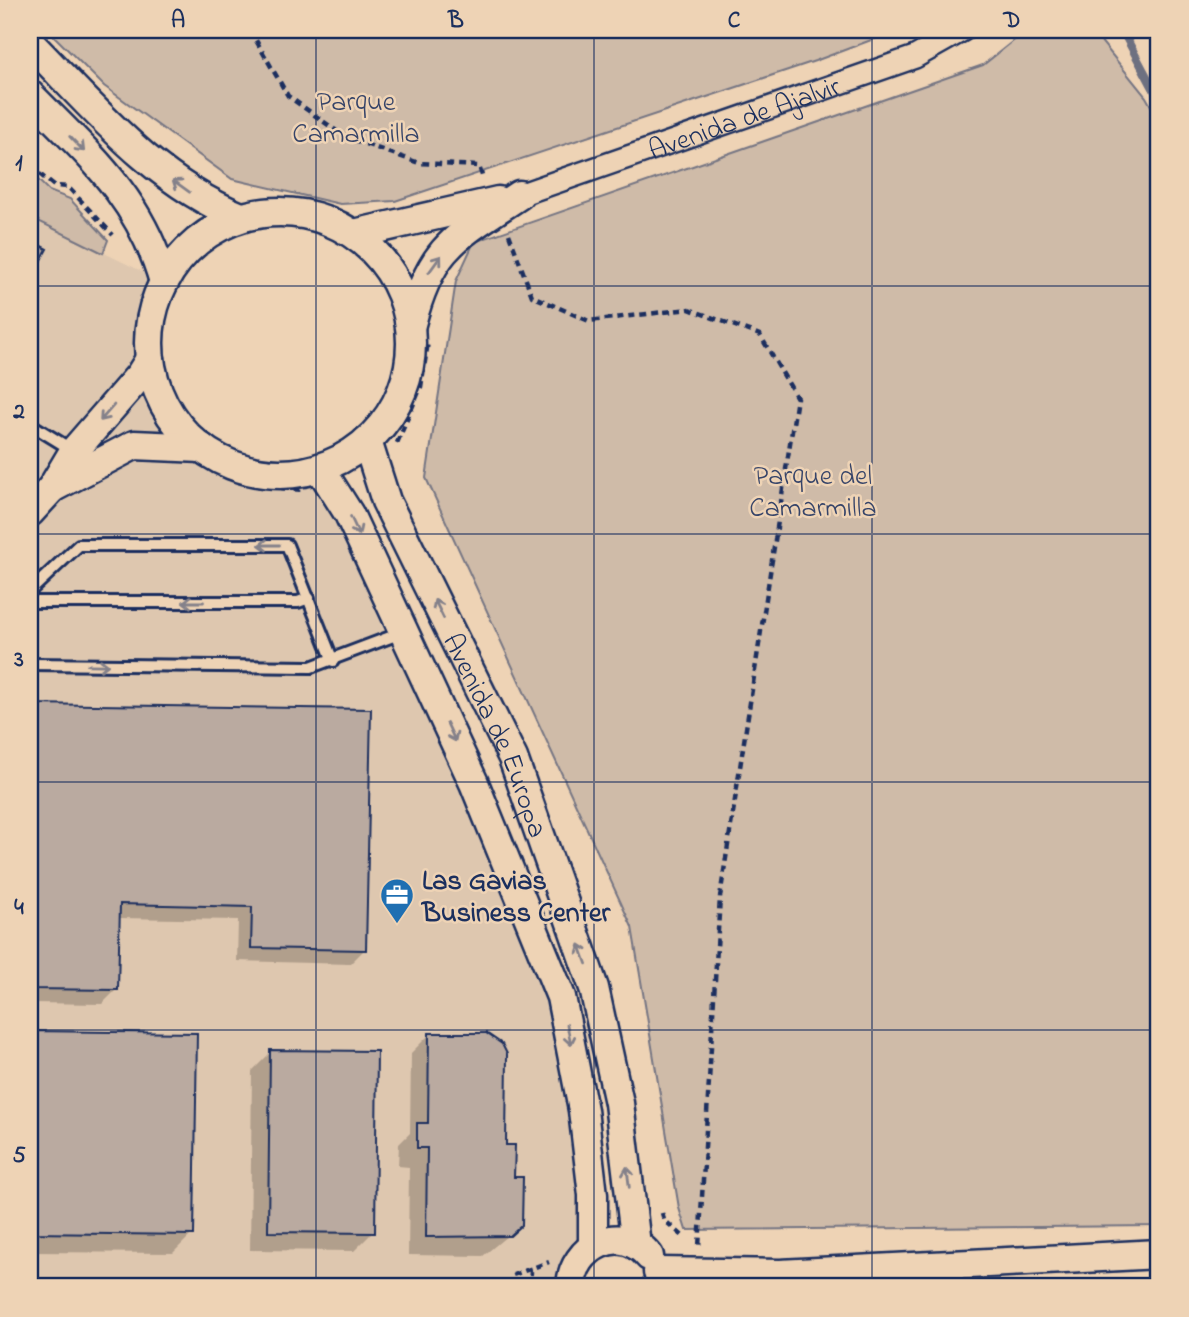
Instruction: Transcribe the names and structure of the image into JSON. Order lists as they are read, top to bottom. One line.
{"streets":{"street":["Avenida de Ajalvir","Avenida de Europa"]},"parks":["Parque Camarmilla","Parque del Camarmilla"],"places":{"office":["Las Gavias Business Center"]},"grid":{"columns":["A","B","C","D"],"rows":["1","2","3","4","5"]}}
